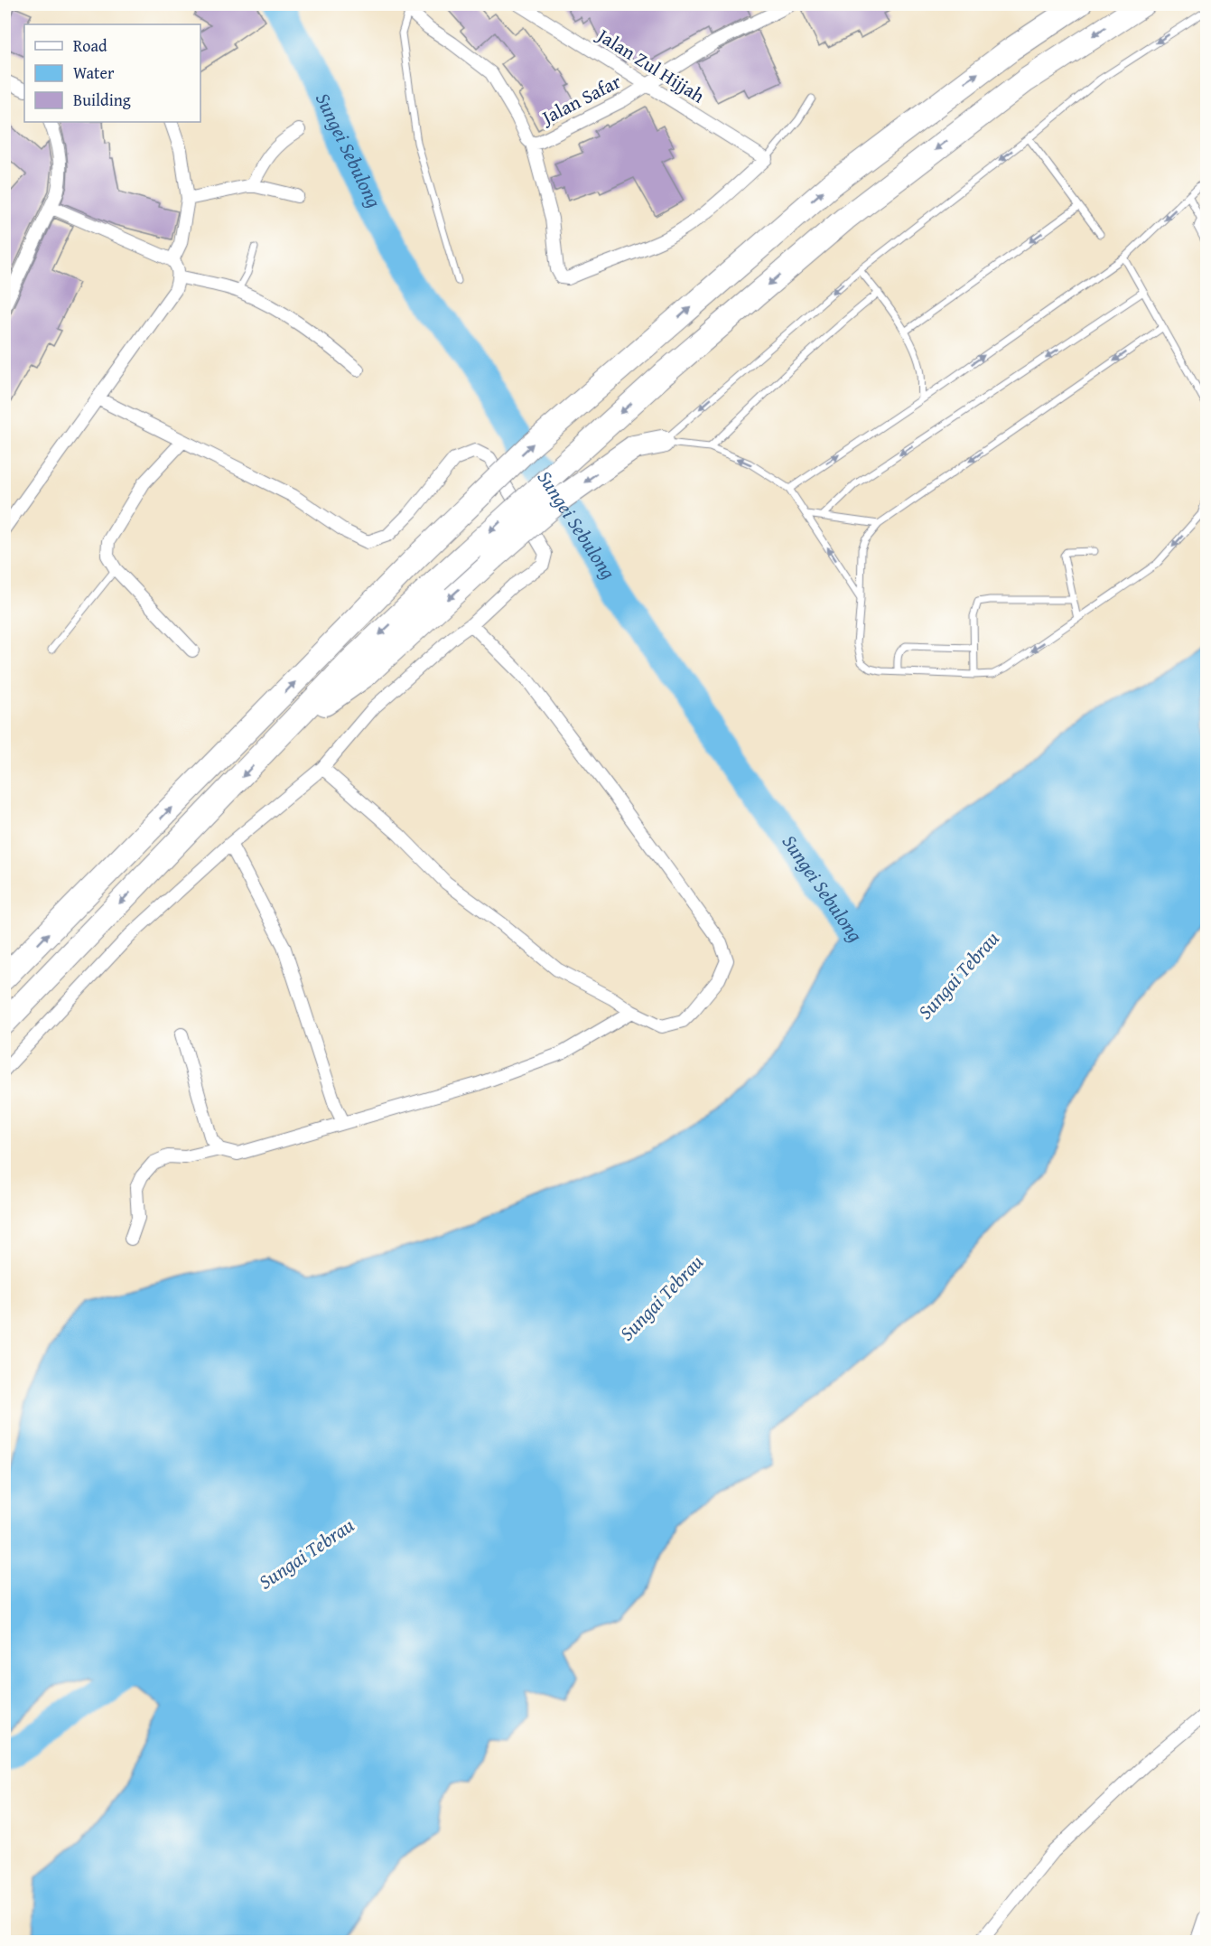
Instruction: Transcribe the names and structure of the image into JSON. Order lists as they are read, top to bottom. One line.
{"streets":{"street":["Jalan Zul Hijjah","Jalan Safar"]},"crossings":[["Jalan Zul Hijjah","Jalan Safar"]],"water":["Sungei Sebulong","Sungai Tebrau"],"legend":["Road","Water","Building"]}
